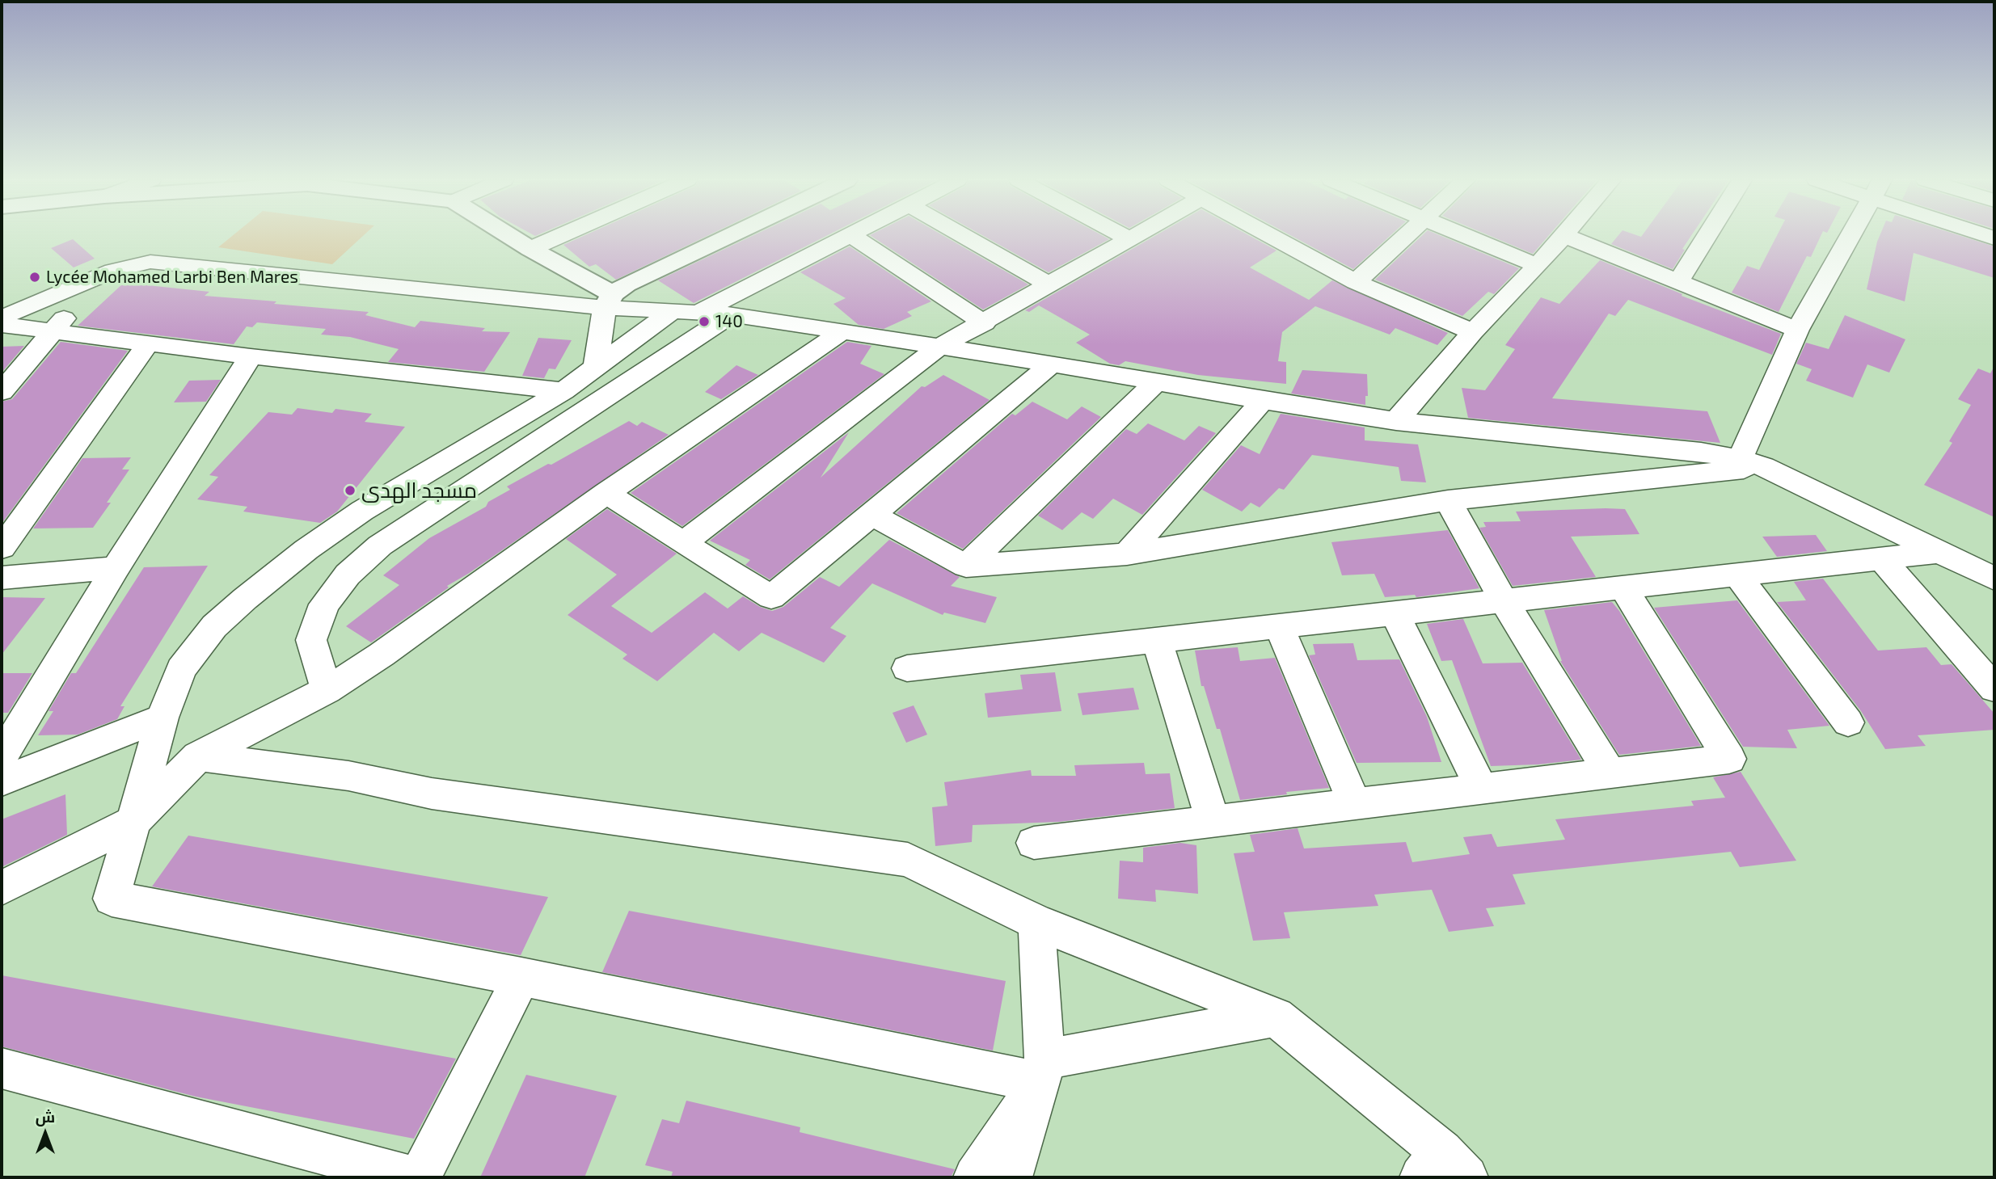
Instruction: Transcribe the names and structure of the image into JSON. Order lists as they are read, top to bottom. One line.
{"places":["Lycée Mohamed Larbi Ben Mares","140","مسجد الهدى"],"north":"top"}
